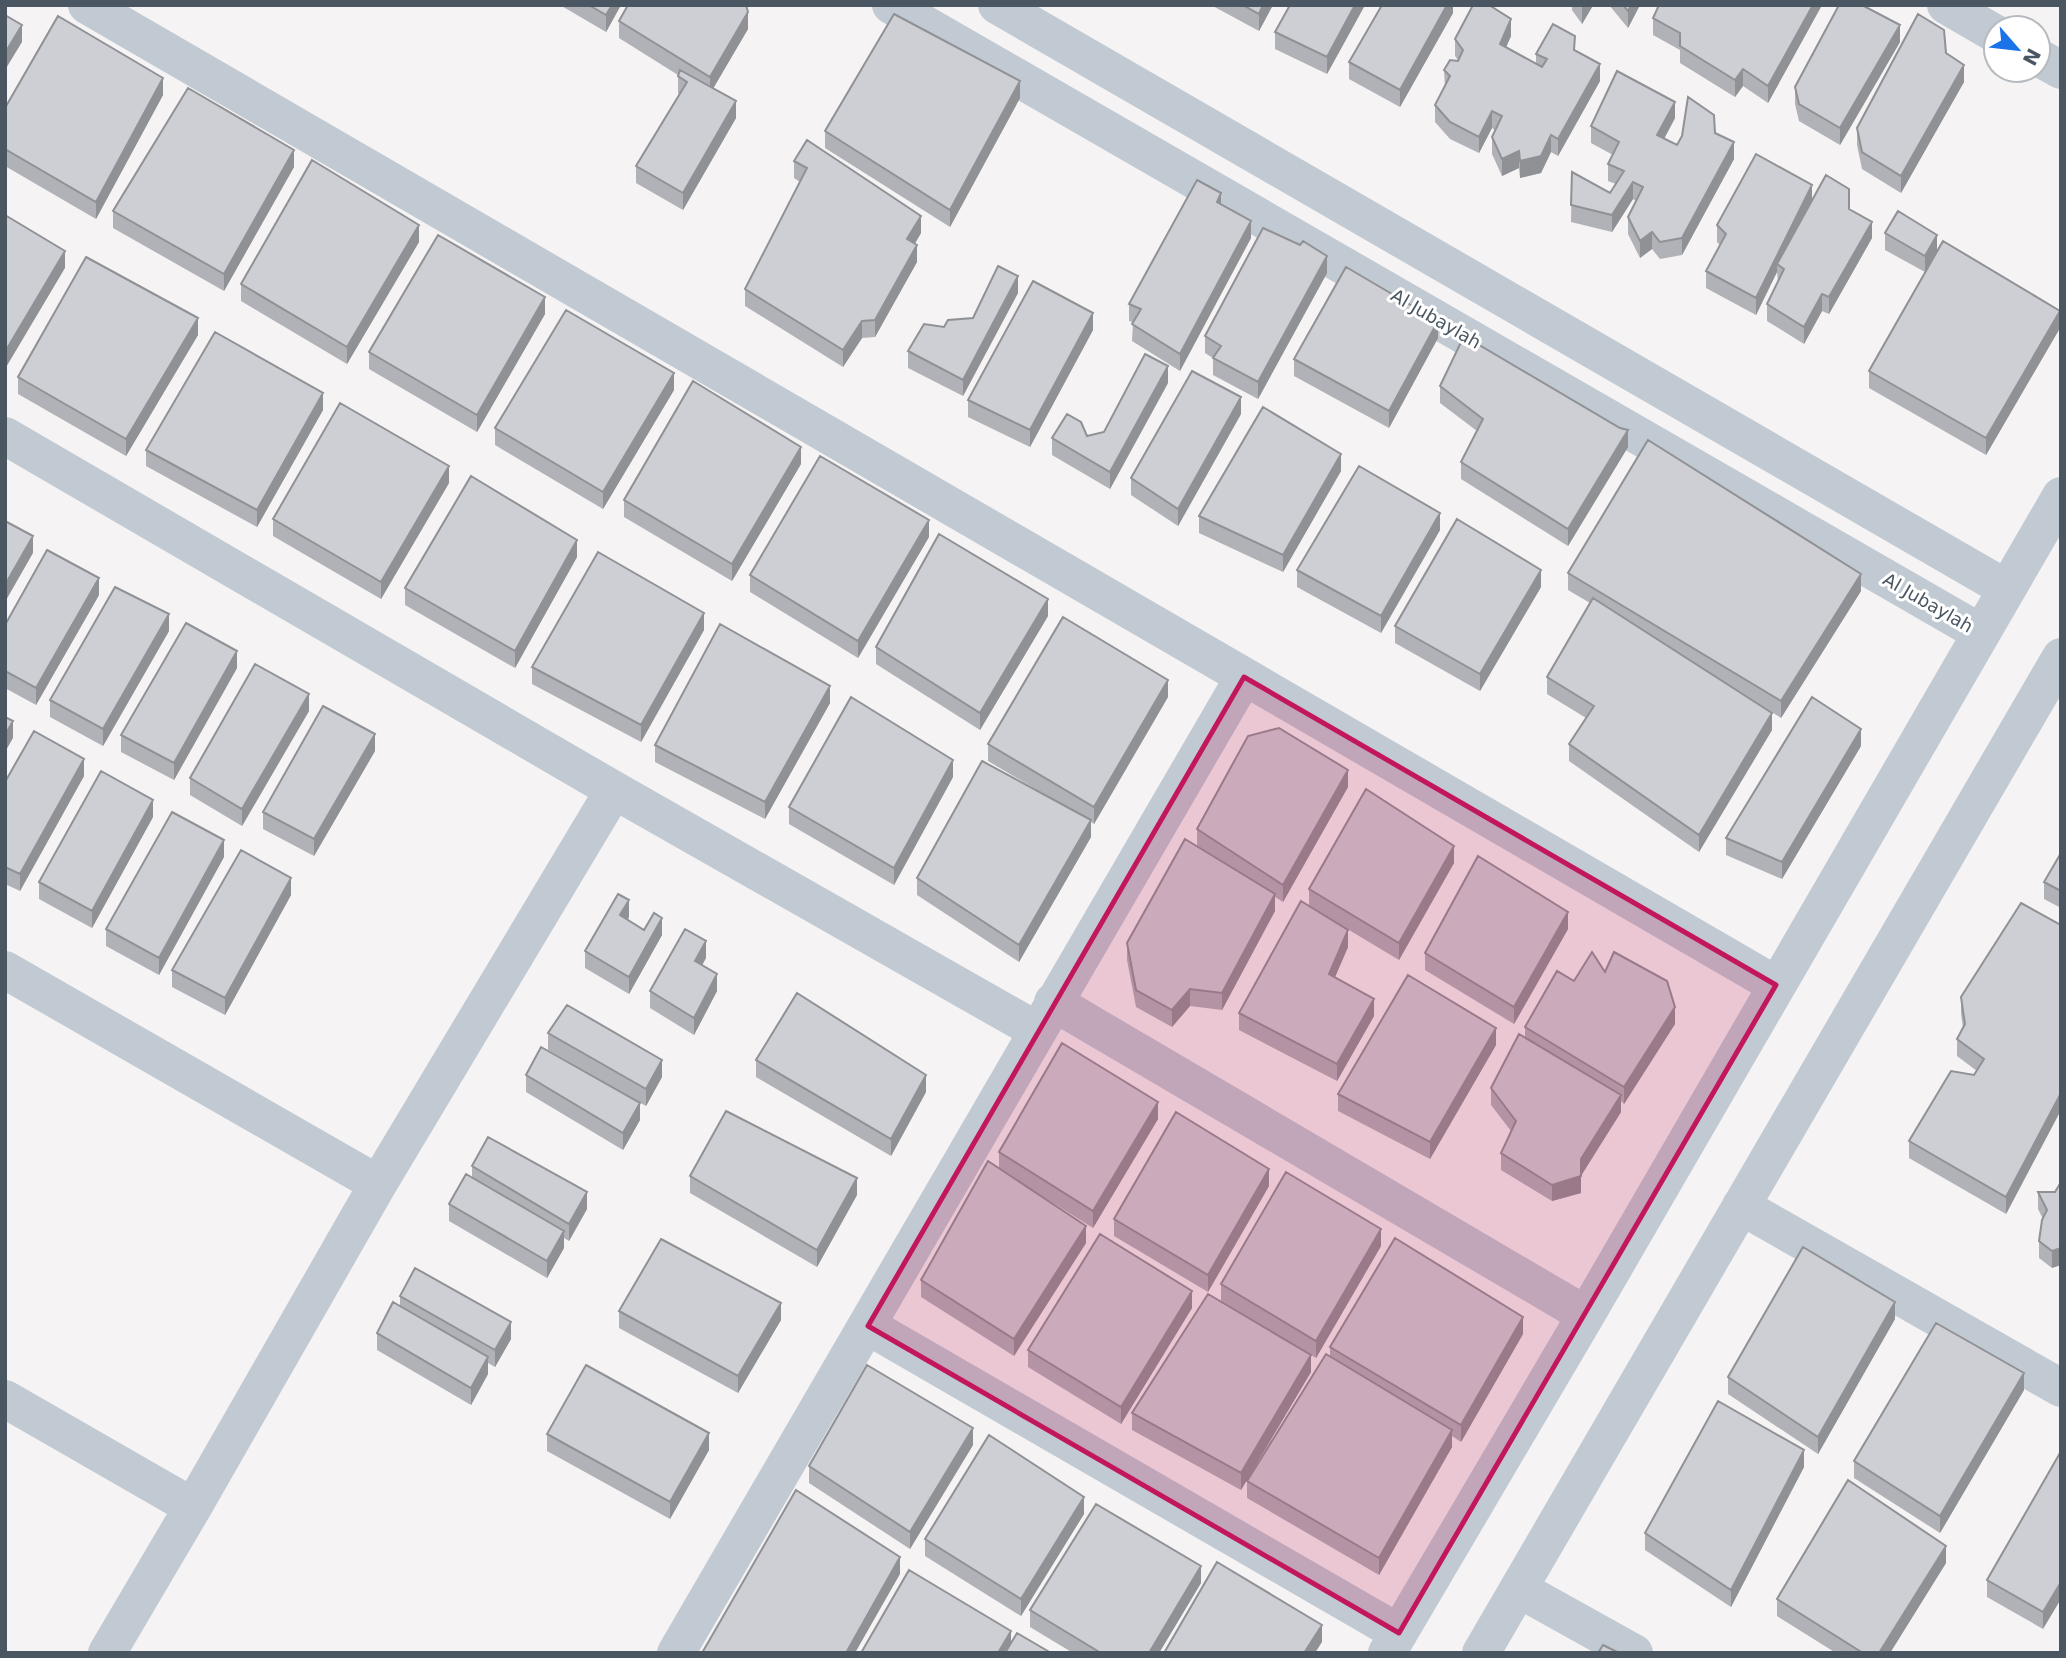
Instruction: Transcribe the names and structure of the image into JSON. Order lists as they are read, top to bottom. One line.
{"streets":{"street":["Al Jubaylah"]},"north":"bottom right"}
